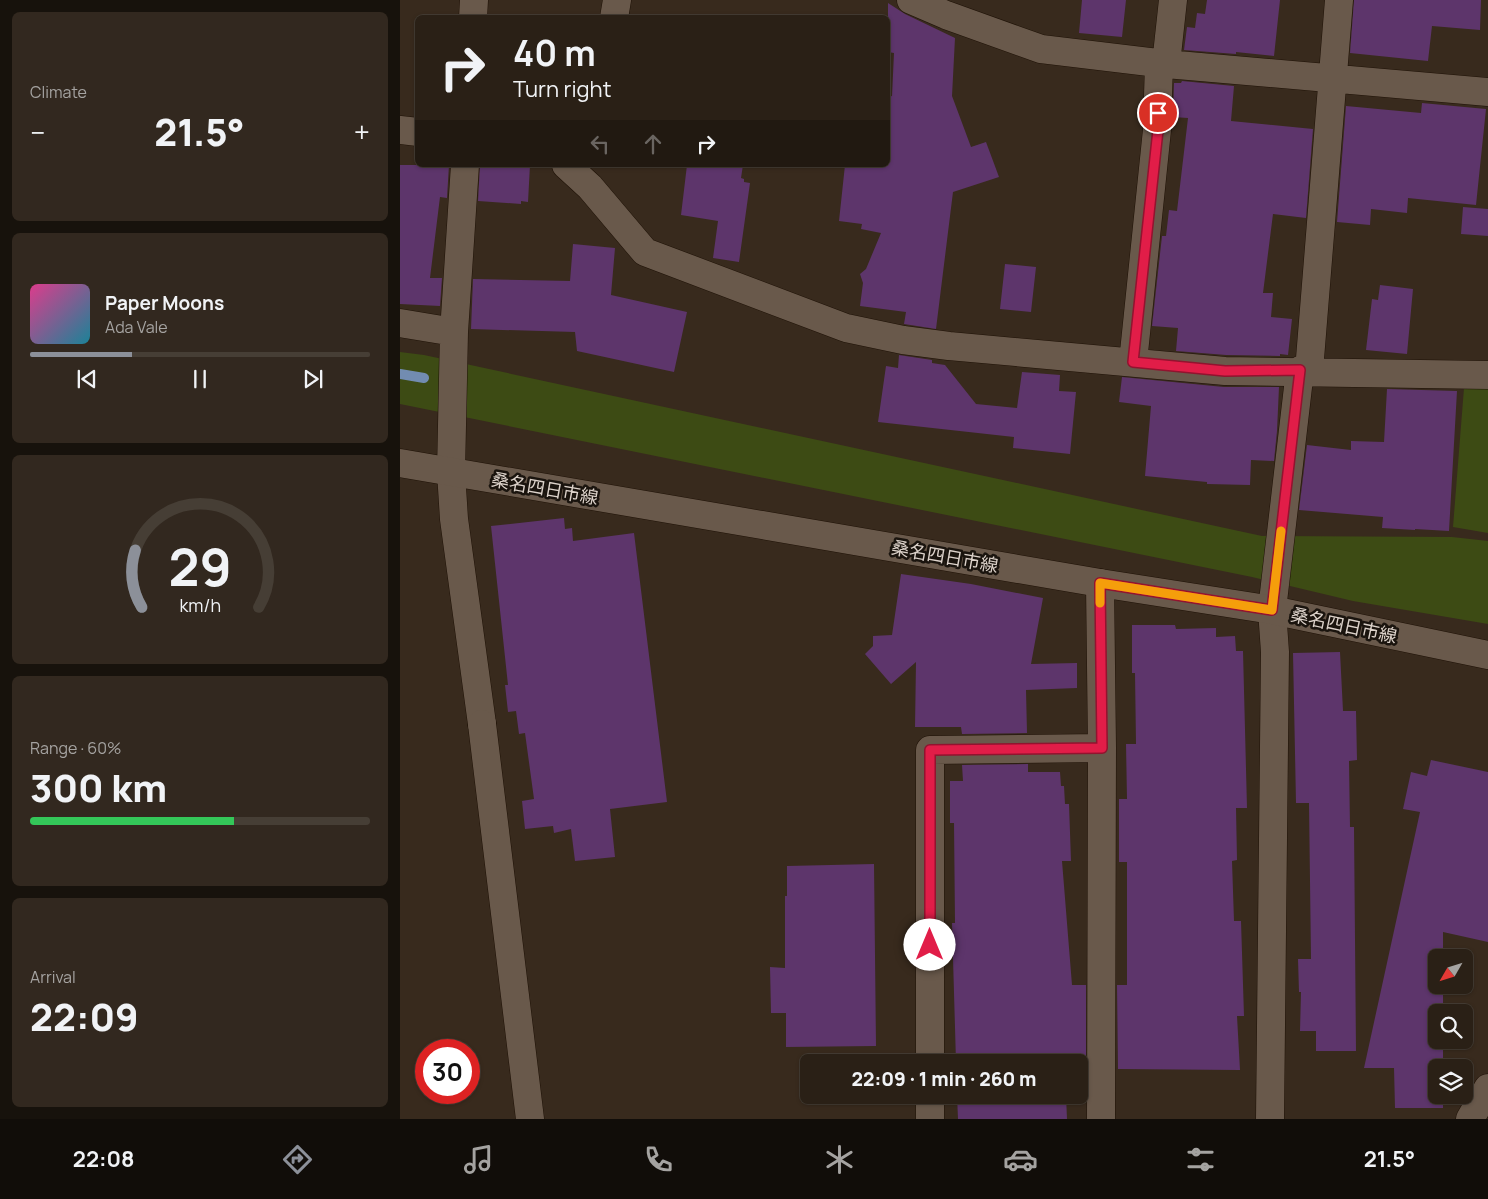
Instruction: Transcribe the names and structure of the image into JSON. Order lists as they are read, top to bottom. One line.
{"streets":{"street":["桑名四日市線"]},"north":"bottom left","page":{"tile":["Climate",["Range · 60%","300 km"],["Arrival","22:09"]],"turn":["40 m","Turn right"],"heat":["−","21.5°","+"],"song":["Paper Moons","Ada Vale"],"limit":"30","trip":"22:09 · 1 min · 260 m","tabs":["22:08","21.5°"],"gauge":["29","km/h"]}}
